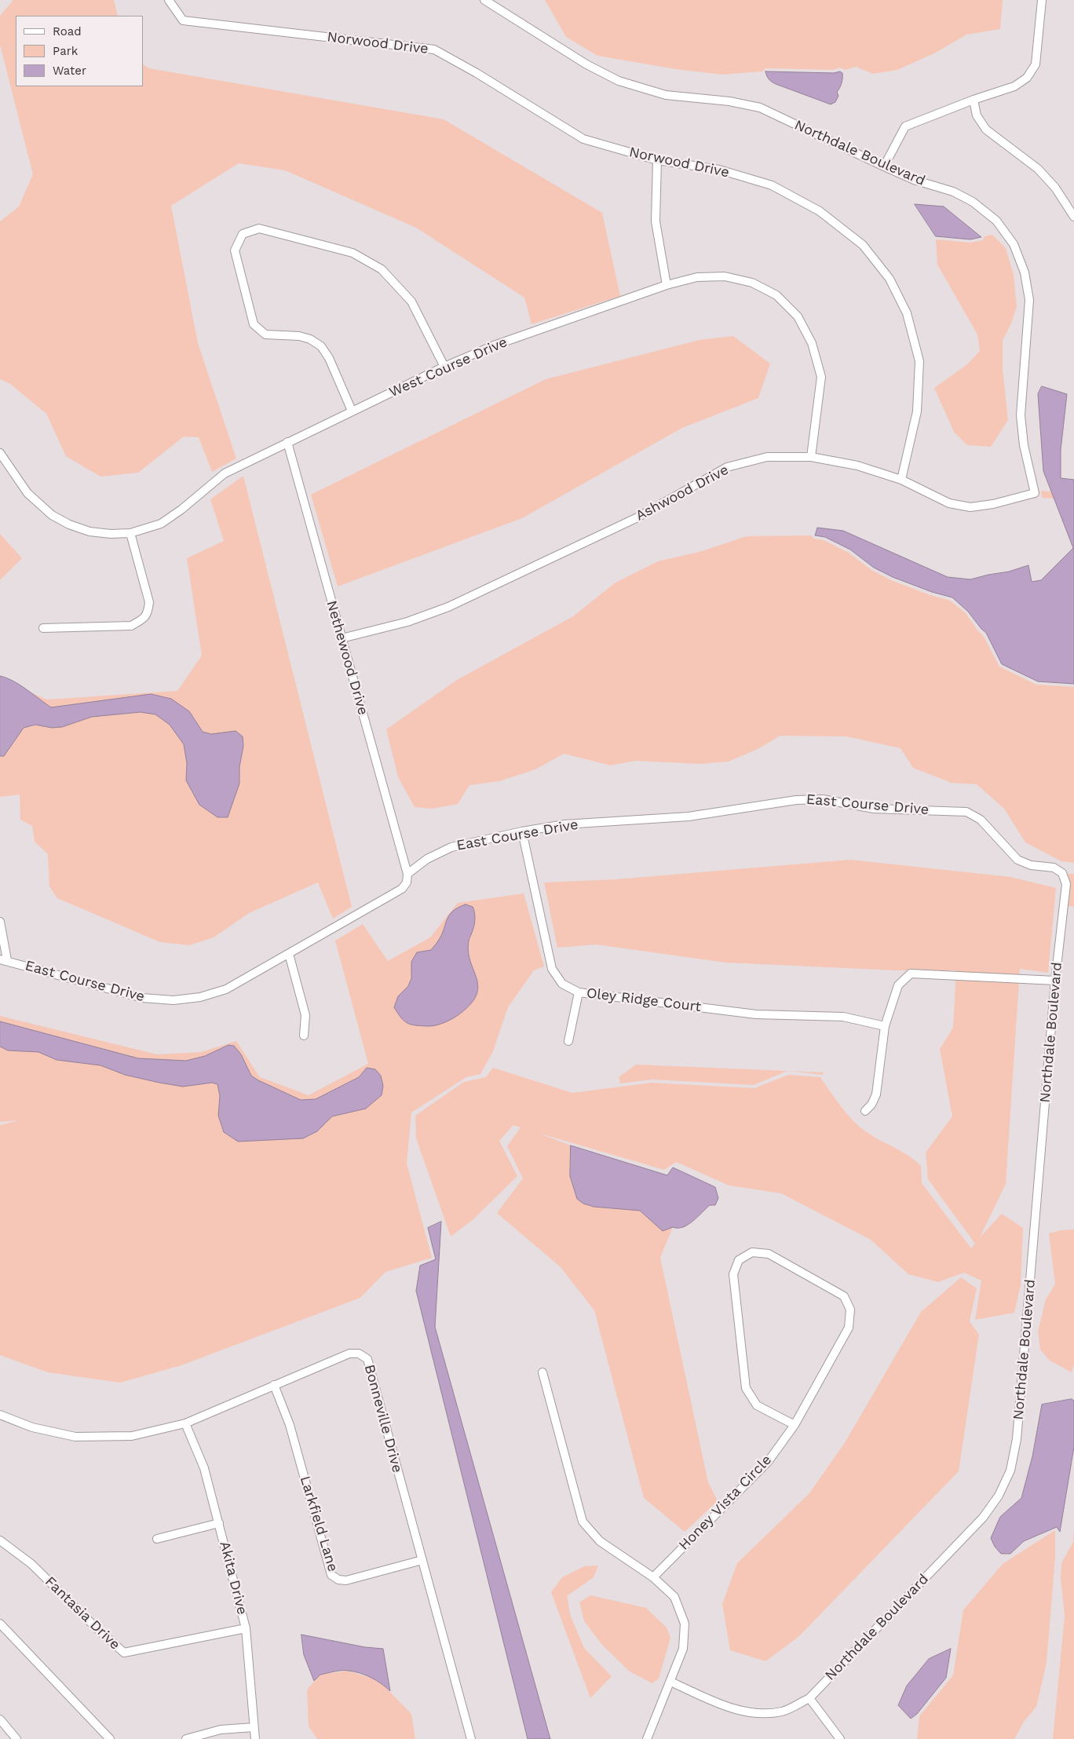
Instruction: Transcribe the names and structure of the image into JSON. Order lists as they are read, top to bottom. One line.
{"streets":{"street":["Norwood Drive","Northdale Boulevard","West Course Drive","Ashwood Drive","Nethewood Drive","East Course Drive","Oley Ridge Court","Bonneville Drive","Honey Vista Circle","Larkfield Lane","Akita Drive","Fantasia Drive"]},"crossings":[["Norwood Drive","Ashwood Drive"],["Northdale Boulevard","Ashwood Drive"],["Northdale Boulevard","East Course Drive"],["West Course Drive","Ashwood Drive"],["West Course Drive","Nethewood Drive"],["Ashwood Drive","Nethewood Drive"],["Nethewood Drive","East Course Drive"],["East Course Drive","Oley Ridge Court"],["Bonneville Drive","Larkfield Lane"],["Bonneville Drive","Akita Drive"],["Akita Drive","Fantasia Drive"]],"legend":["Road","Park","Water"]}
